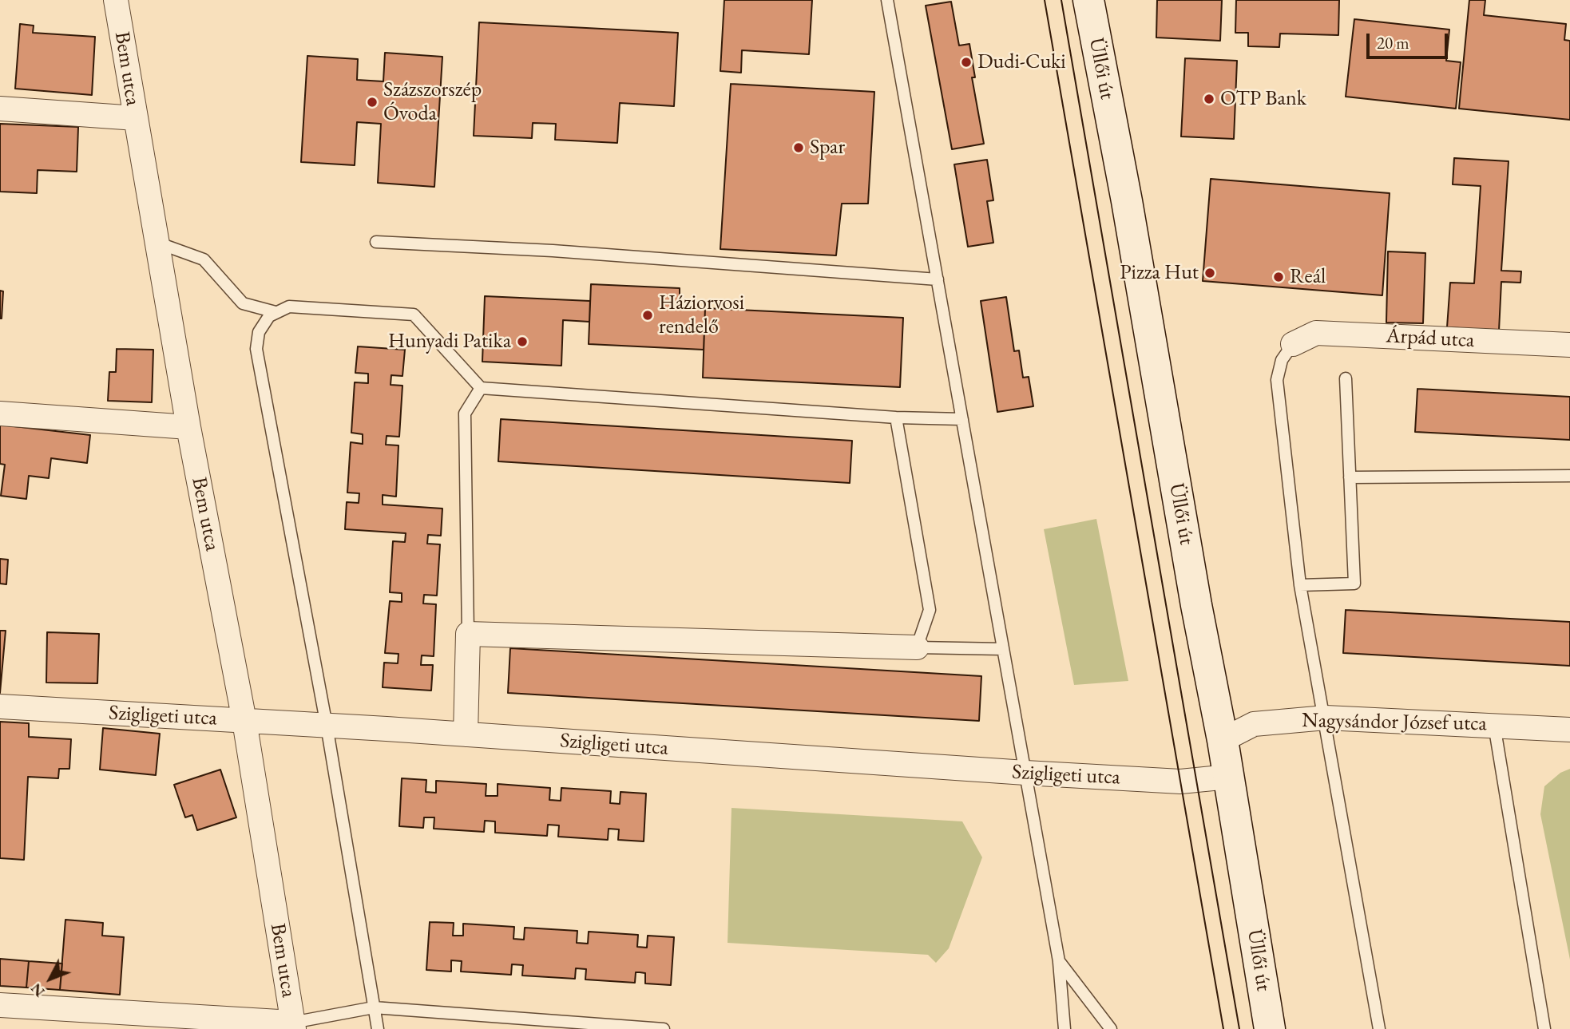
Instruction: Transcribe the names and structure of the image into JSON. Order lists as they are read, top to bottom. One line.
{"streets":{"main road":["Üllői út"],"street":["Bem utca","Árpád utca","Szigligeti utca","Nagysándor József utca"]},"crossings":[["Bem utca","Szigligeti utca"],["Üllői út","Szigligeti utca"],["Üllői út","Nagysándor József utca"]],"places":["Dudi-Cuki","OTP Bank","Százszorszép Óvoda","Spar","Pizza Hut","Reál","Háziorvosi rendelő","Hunyadi Patika"],"scale_bar":"20 m","north":"bottom left"}
